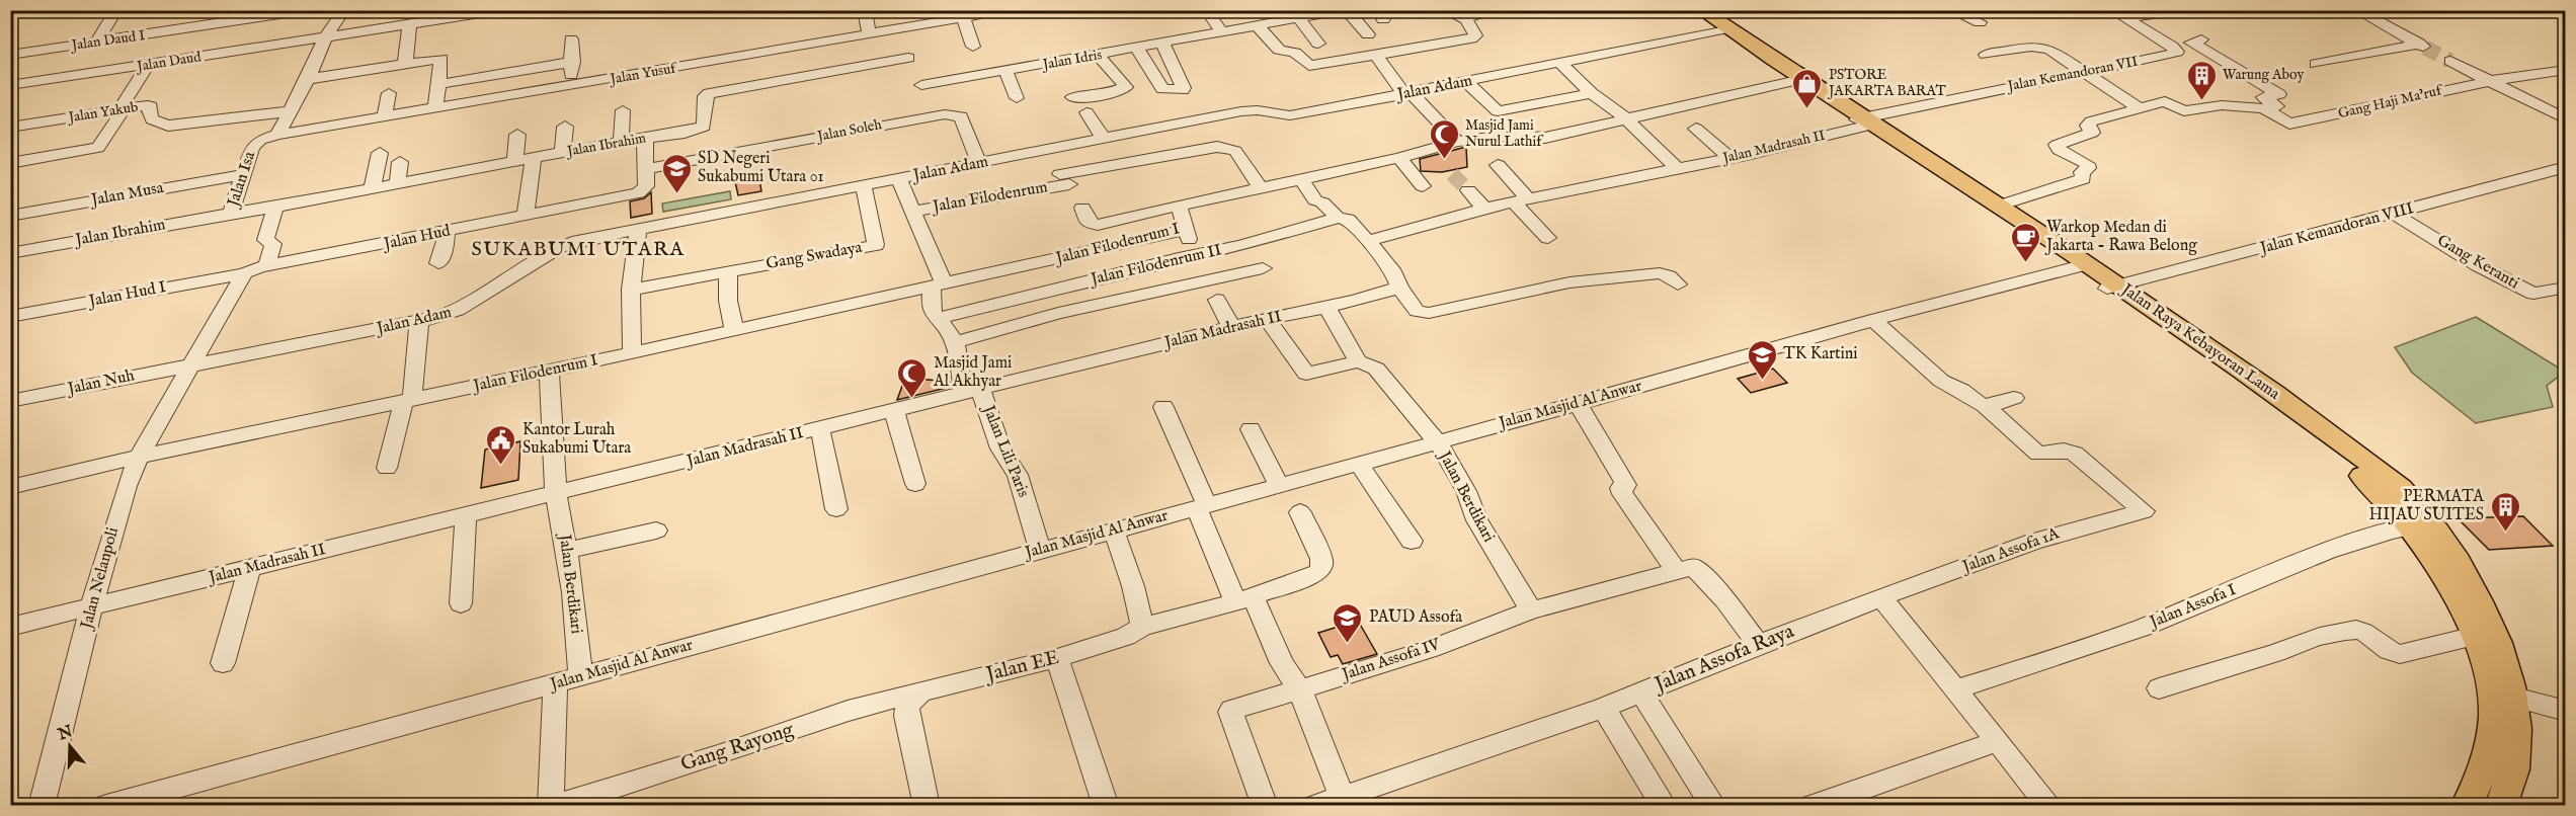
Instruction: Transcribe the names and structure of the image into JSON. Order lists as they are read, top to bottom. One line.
{"streets":{"main road":["Jalan Raya Kebayoran Lama"],"street":["Jalan Daud I","Jalan Idris","Jalan Daud","Jalan Yusuf","Jalan Kemandoran VII","Jalan Adam","Gang Haji Ma'ruf","Jalan Yakub","Jalan Soleh","Jalan Ibrahim","Jalan Madrasah II","Jalan Isa","Jalan Musa","Jalan Filodenrum","Jalan Kemandoran VIII","Jalan Hud","Jalan Filodenrum I","Gang Swadaya","Gang Keranti","Jalan Filodenrum II","Jalan Hud I","Jalan Nuh","Jalan Masjid Al Anwar","Jalan Lili Paris","Jalan Berdikari","Jalan Assofa 1A","Jalan Nelanpoli","Jalan Assofa I","Jalan Assofa Raya","Jalan Assofa IV","Jalan EE","Gang Rayong"]},"crossings":[["Jalan Daud I","Jalan Daud"],["Jalan Idris","Jalan Soleh"],["Jalan Daud","Jalan Isa"],["Jalan Yusuf","Jalan Isa"],["Jalan Kemandoran VII","Jalan Madrasah II"],["Jalan Kemandoran VII","Jalan Raya Kebayoran Lama"],["Jalan Adam","Jalan Hud"],["Jalan Adam","Gang Swadaya"],["Jalan Adam","Jalan Raya Kebayoran Lama"],["Jalan Adam","Jalan Nuh"],["Jalan Adam","Jalan Nelanpoli"],["Jalan Yakub","Jalan Isa"],["Jalan Ibrahim","Jalan Isa"],["Jalan Madrasah II","Jalan Raya Kebayoran Lama"],["Jalan Madrasah II","Jalan Lili Paris"],["Jalan Madrasah II","Jalan Berdikari"],["Jalan Madrasah II","Jalan Nelanpoli"],["Jalan Isa","Jalan Musa"],["Jalan Kemandoran VIII","Gang Keranti"],["Jalan Kemandoran VIII","Jalan Raya Kebayoran Lama"],["Jalan Filodenrum I","Jalan Raya Kebayoran Lama"],["Jalan Filodenrum I","Jalan Berdikari"],["Jalan Filodenrum I","Jalan Nelanpoli"],["Jalan Raya Kebayoran Lama","Jalan Masjid Al Anwar"],["Jalan Raya Kebayoran Lama","Jalan Assofa I"],["Jalan Nuh","Jalan Nelanpoli"],["Jalan Masjid Al Anwar","Jalan Lili Paris"],["Jalan Masjid Al Anwar","Jalan Berdikari"],["Jalan Berdikari","Jalan Assofa IV"],["Jalan Assofa 1A","Jalan Assofa Raya"],["Jalan EE","Gang Rayong"]],"districts":["SUKABUMI UTARA"],"places":{"building":["Warung Aboy","PERMATA HIJAU SUITES"],"shop":["PSTORE JAKARTA BARAT"],"mosque":["Masjid Jami Nurul Lathif","Masjid Jami Al Akhyar"],"school or university":["SD Negeri Sukabumi Utara 01","TK Kartini","PAUD Assofa"],"cafe":["Warkop Medan di Jakarta - Rawa Belong"],"public building":["Kantor Lurah Sukabumi Utara"]},"north":"top"}
